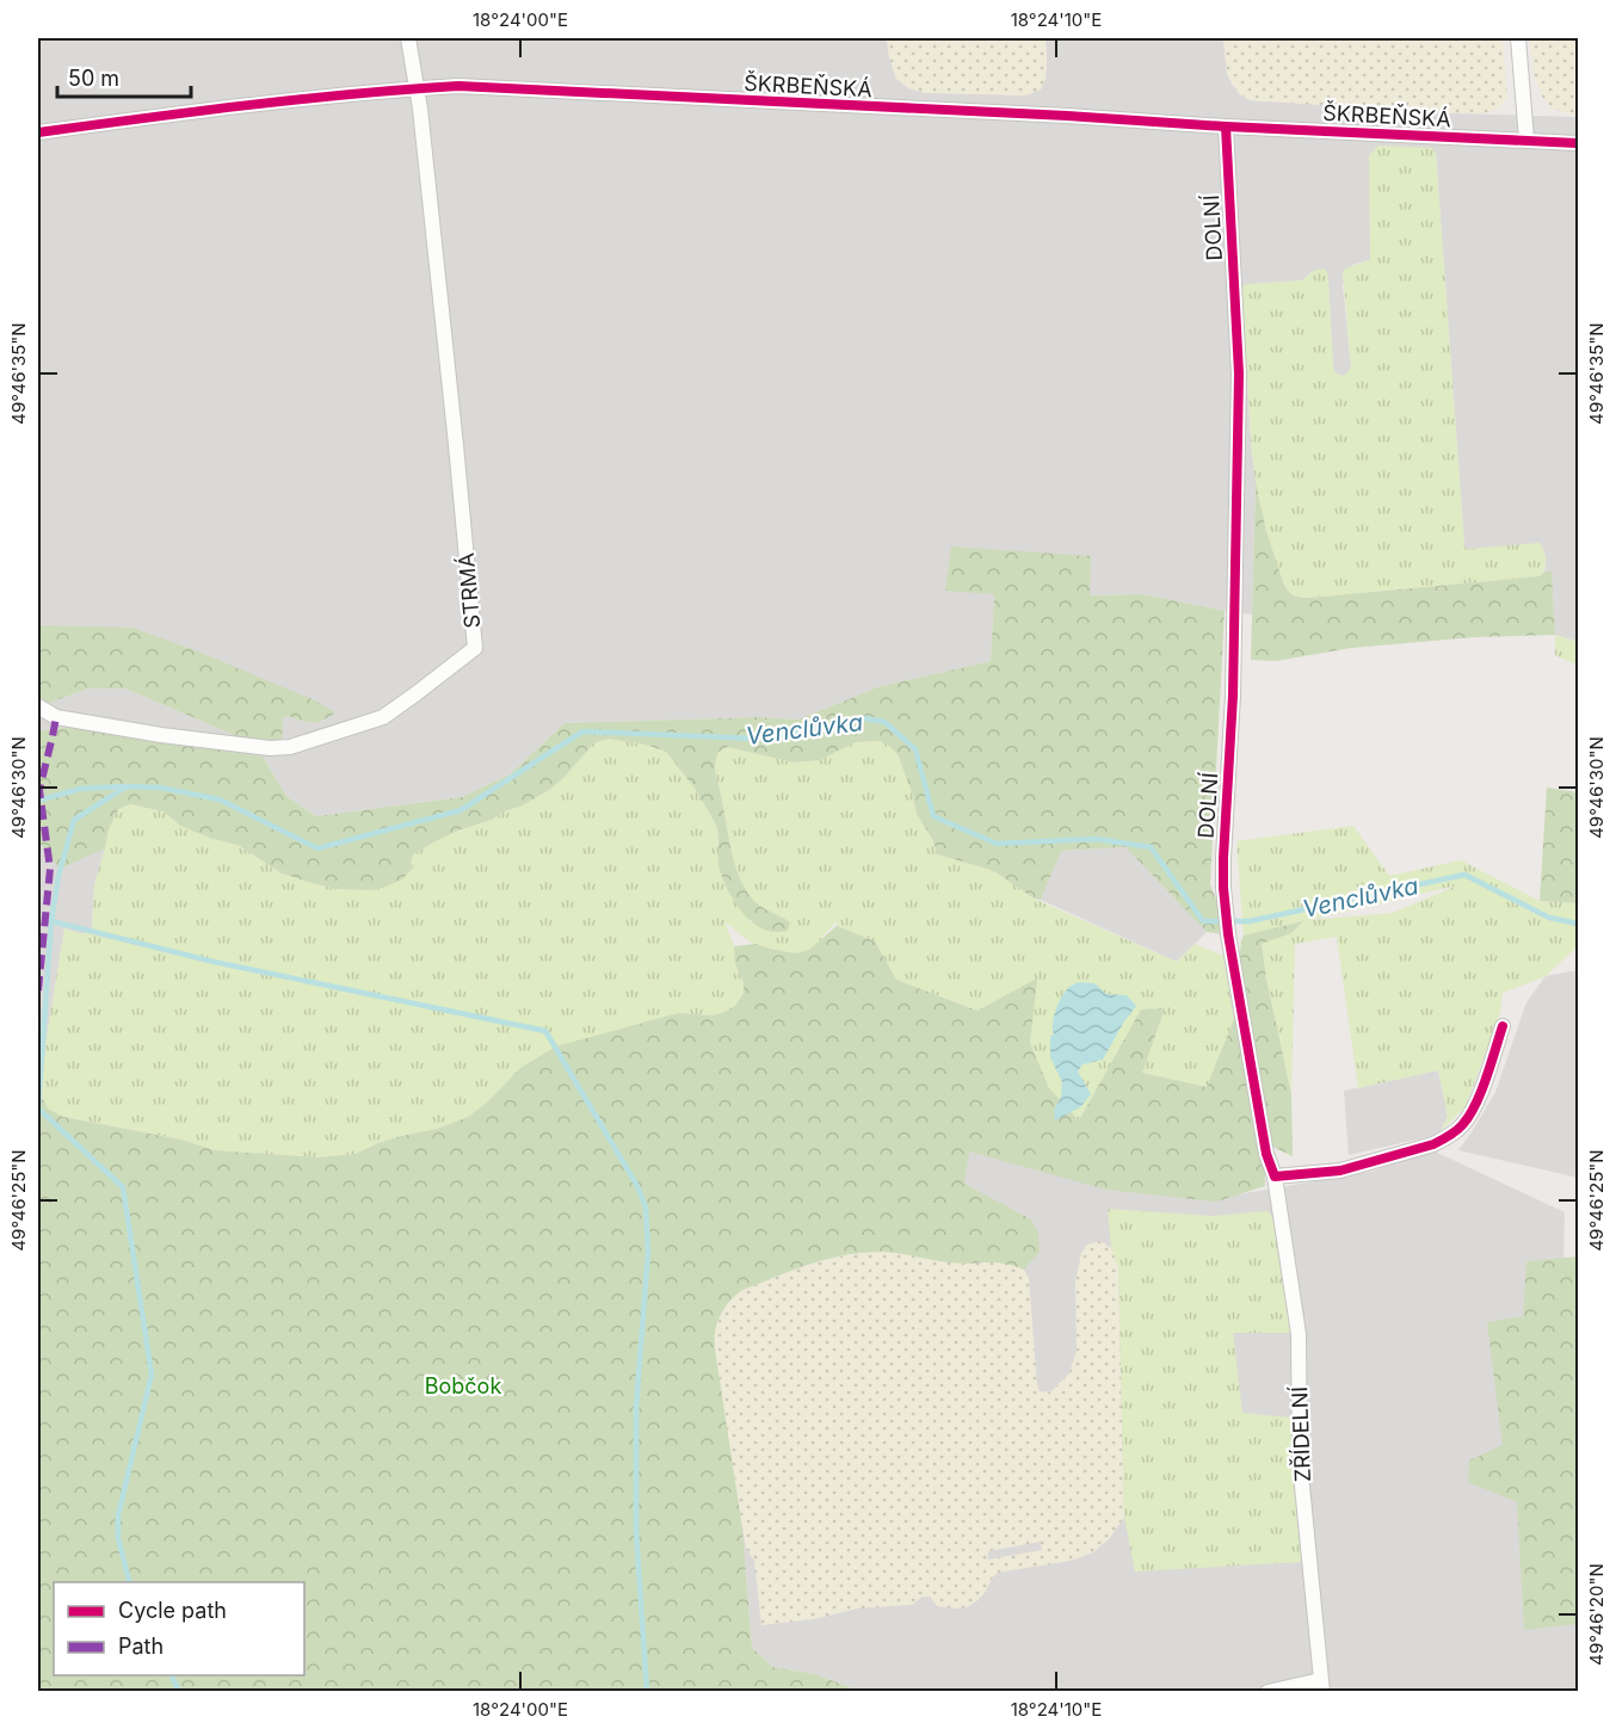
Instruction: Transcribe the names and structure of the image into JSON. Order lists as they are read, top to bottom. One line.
{"streets":{"street":["ŠKRBEŇSKÁ","DOLNÍ","STRMÁ","ZŘÍDELNÍ"]},"crossings":[["ŠKRBEŇSKÁ","DOLNÍ"],["ŠKRBEŇSKÁ","STRMÁ"],["DOLNÍ","ZŘÍDELNÍ"]],"water":["Venclůvka"],"parks":["Bobčok"],"legend":["Cycle path","Path"],"scale_bar":"50 m","coordinates":["18°24'00\"E","18°24'10\"E","49°46'35\"N","49°46'30\"N","49°46'25\"N","49°46'20\"N"]}
